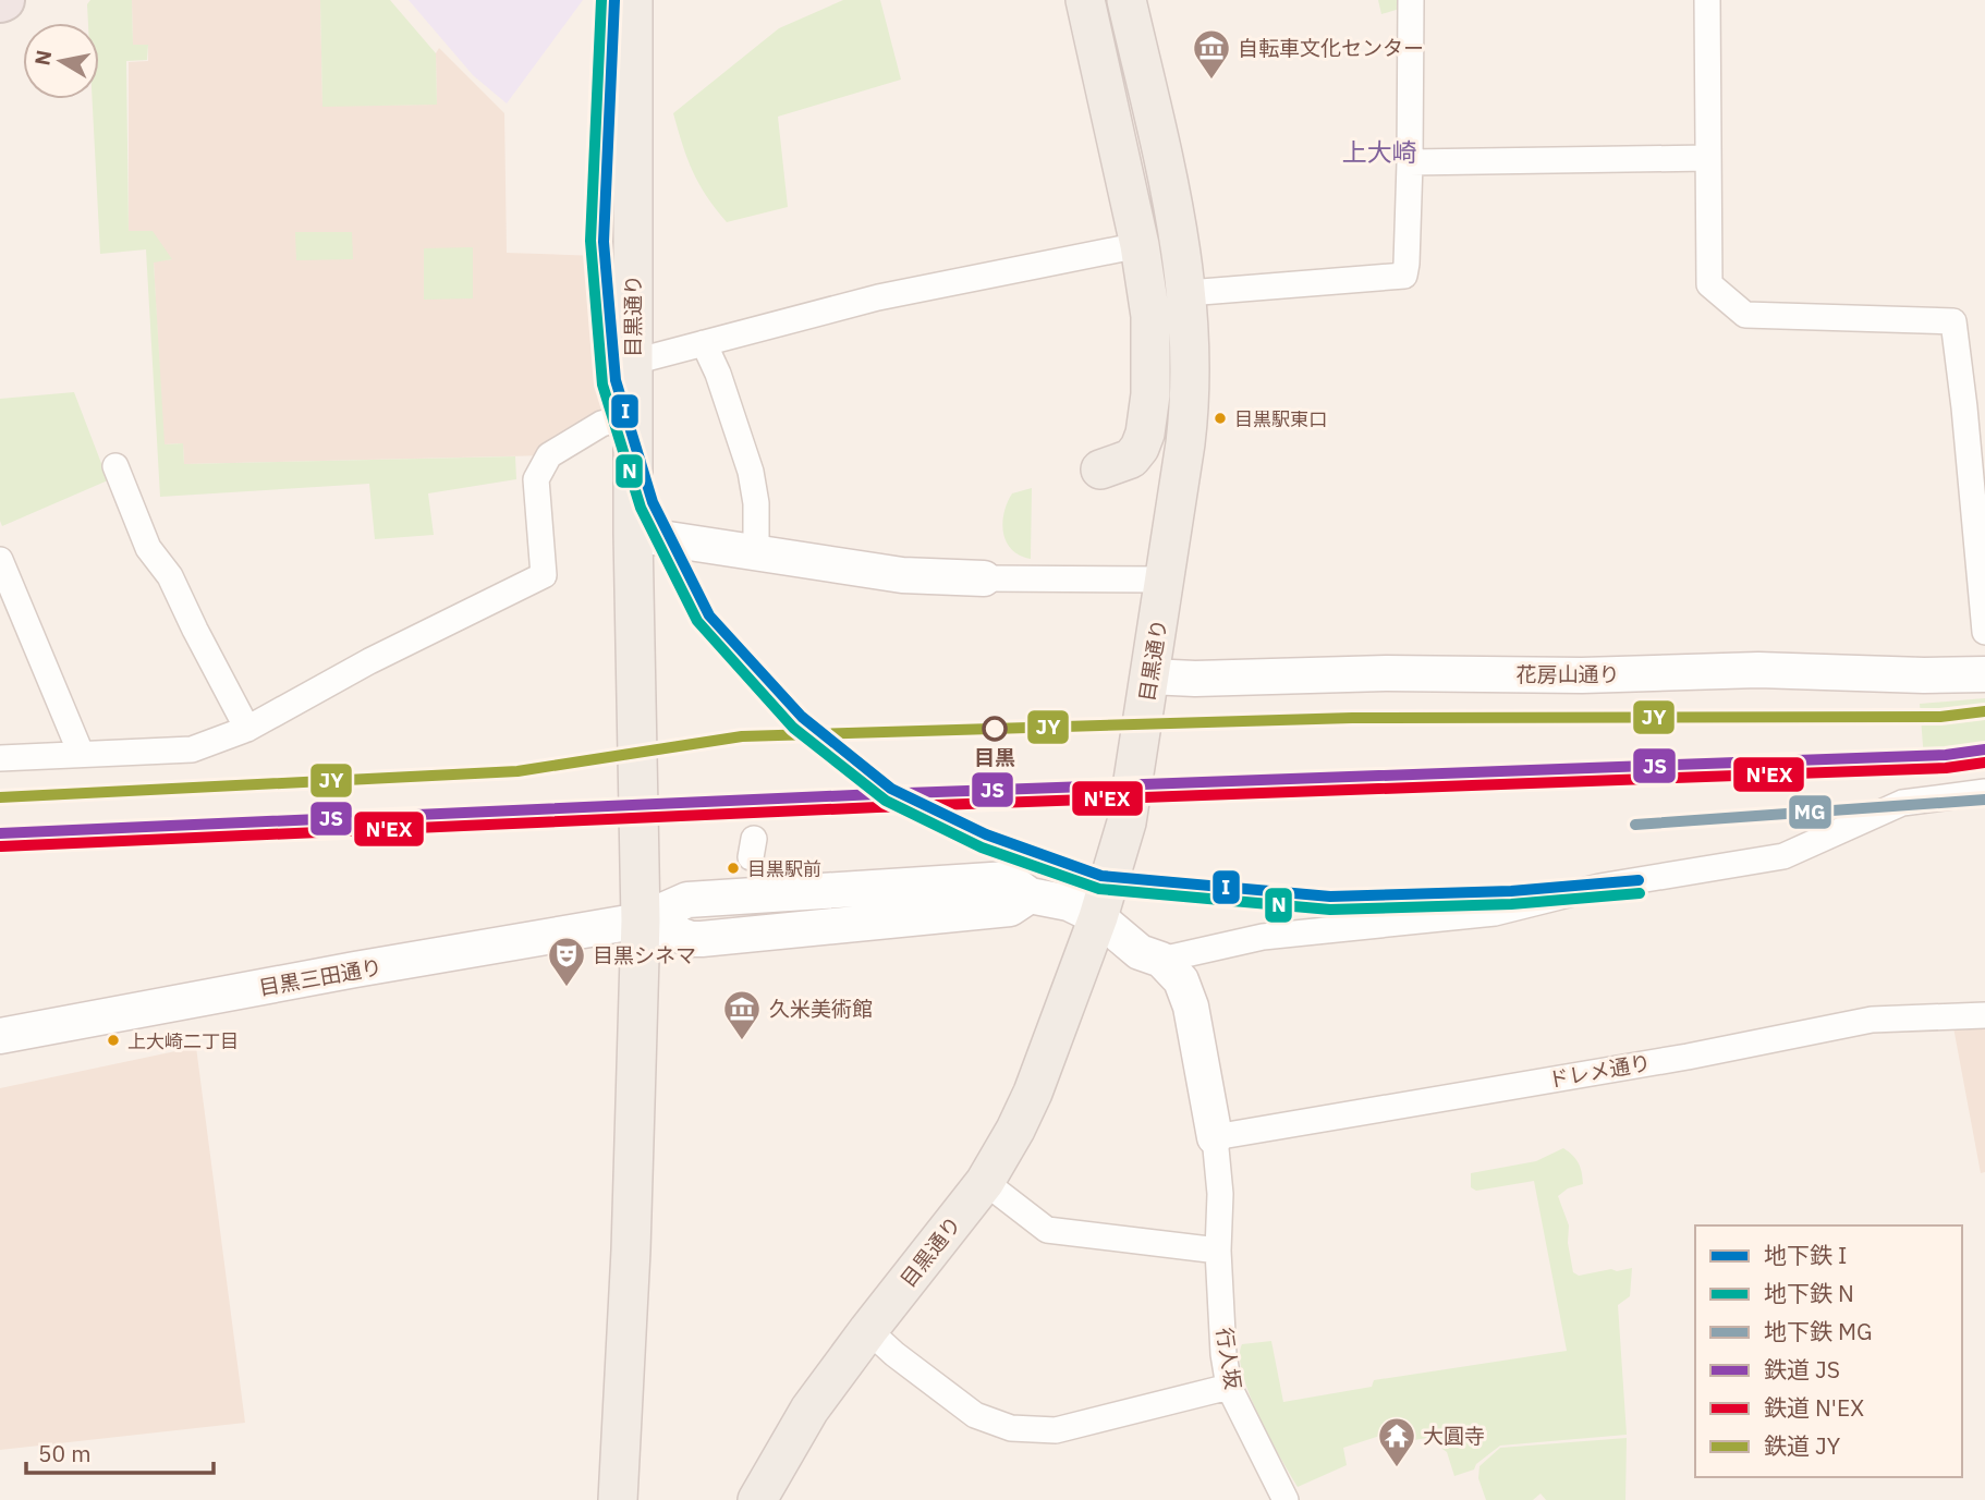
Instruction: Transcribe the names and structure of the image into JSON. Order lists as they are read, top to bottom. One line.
{"streets":{"main road":["目黒通り"],"street":["花房山通り","目黒三田通り","ドレメ通り","行人坂"]},"crossings":[["目黒通り","花房山通り"],["目黒通り","目黒三田通り"],["ドレメ通り","行人坂"]],"districts":["上大崎"],"places":{"museum":["自転車文化センター","久米美術館"],"other":["目黒駅東口","目黒","目黒駅前","上大崎二丁目"],"theatre":["目黒シネマ"],"temple":["大圓寺"]},"lines":["metro line I","metro line N","rail line JY","rail line JS","rail line N'EX","metro line MG"],"legend":["地下鉄 I","地下鉄 N","地下鉄 MG","鉄道 JS","鉄道 N'EX","鉄道 JY"],"scale_bar":"50 m","north":"left"}
